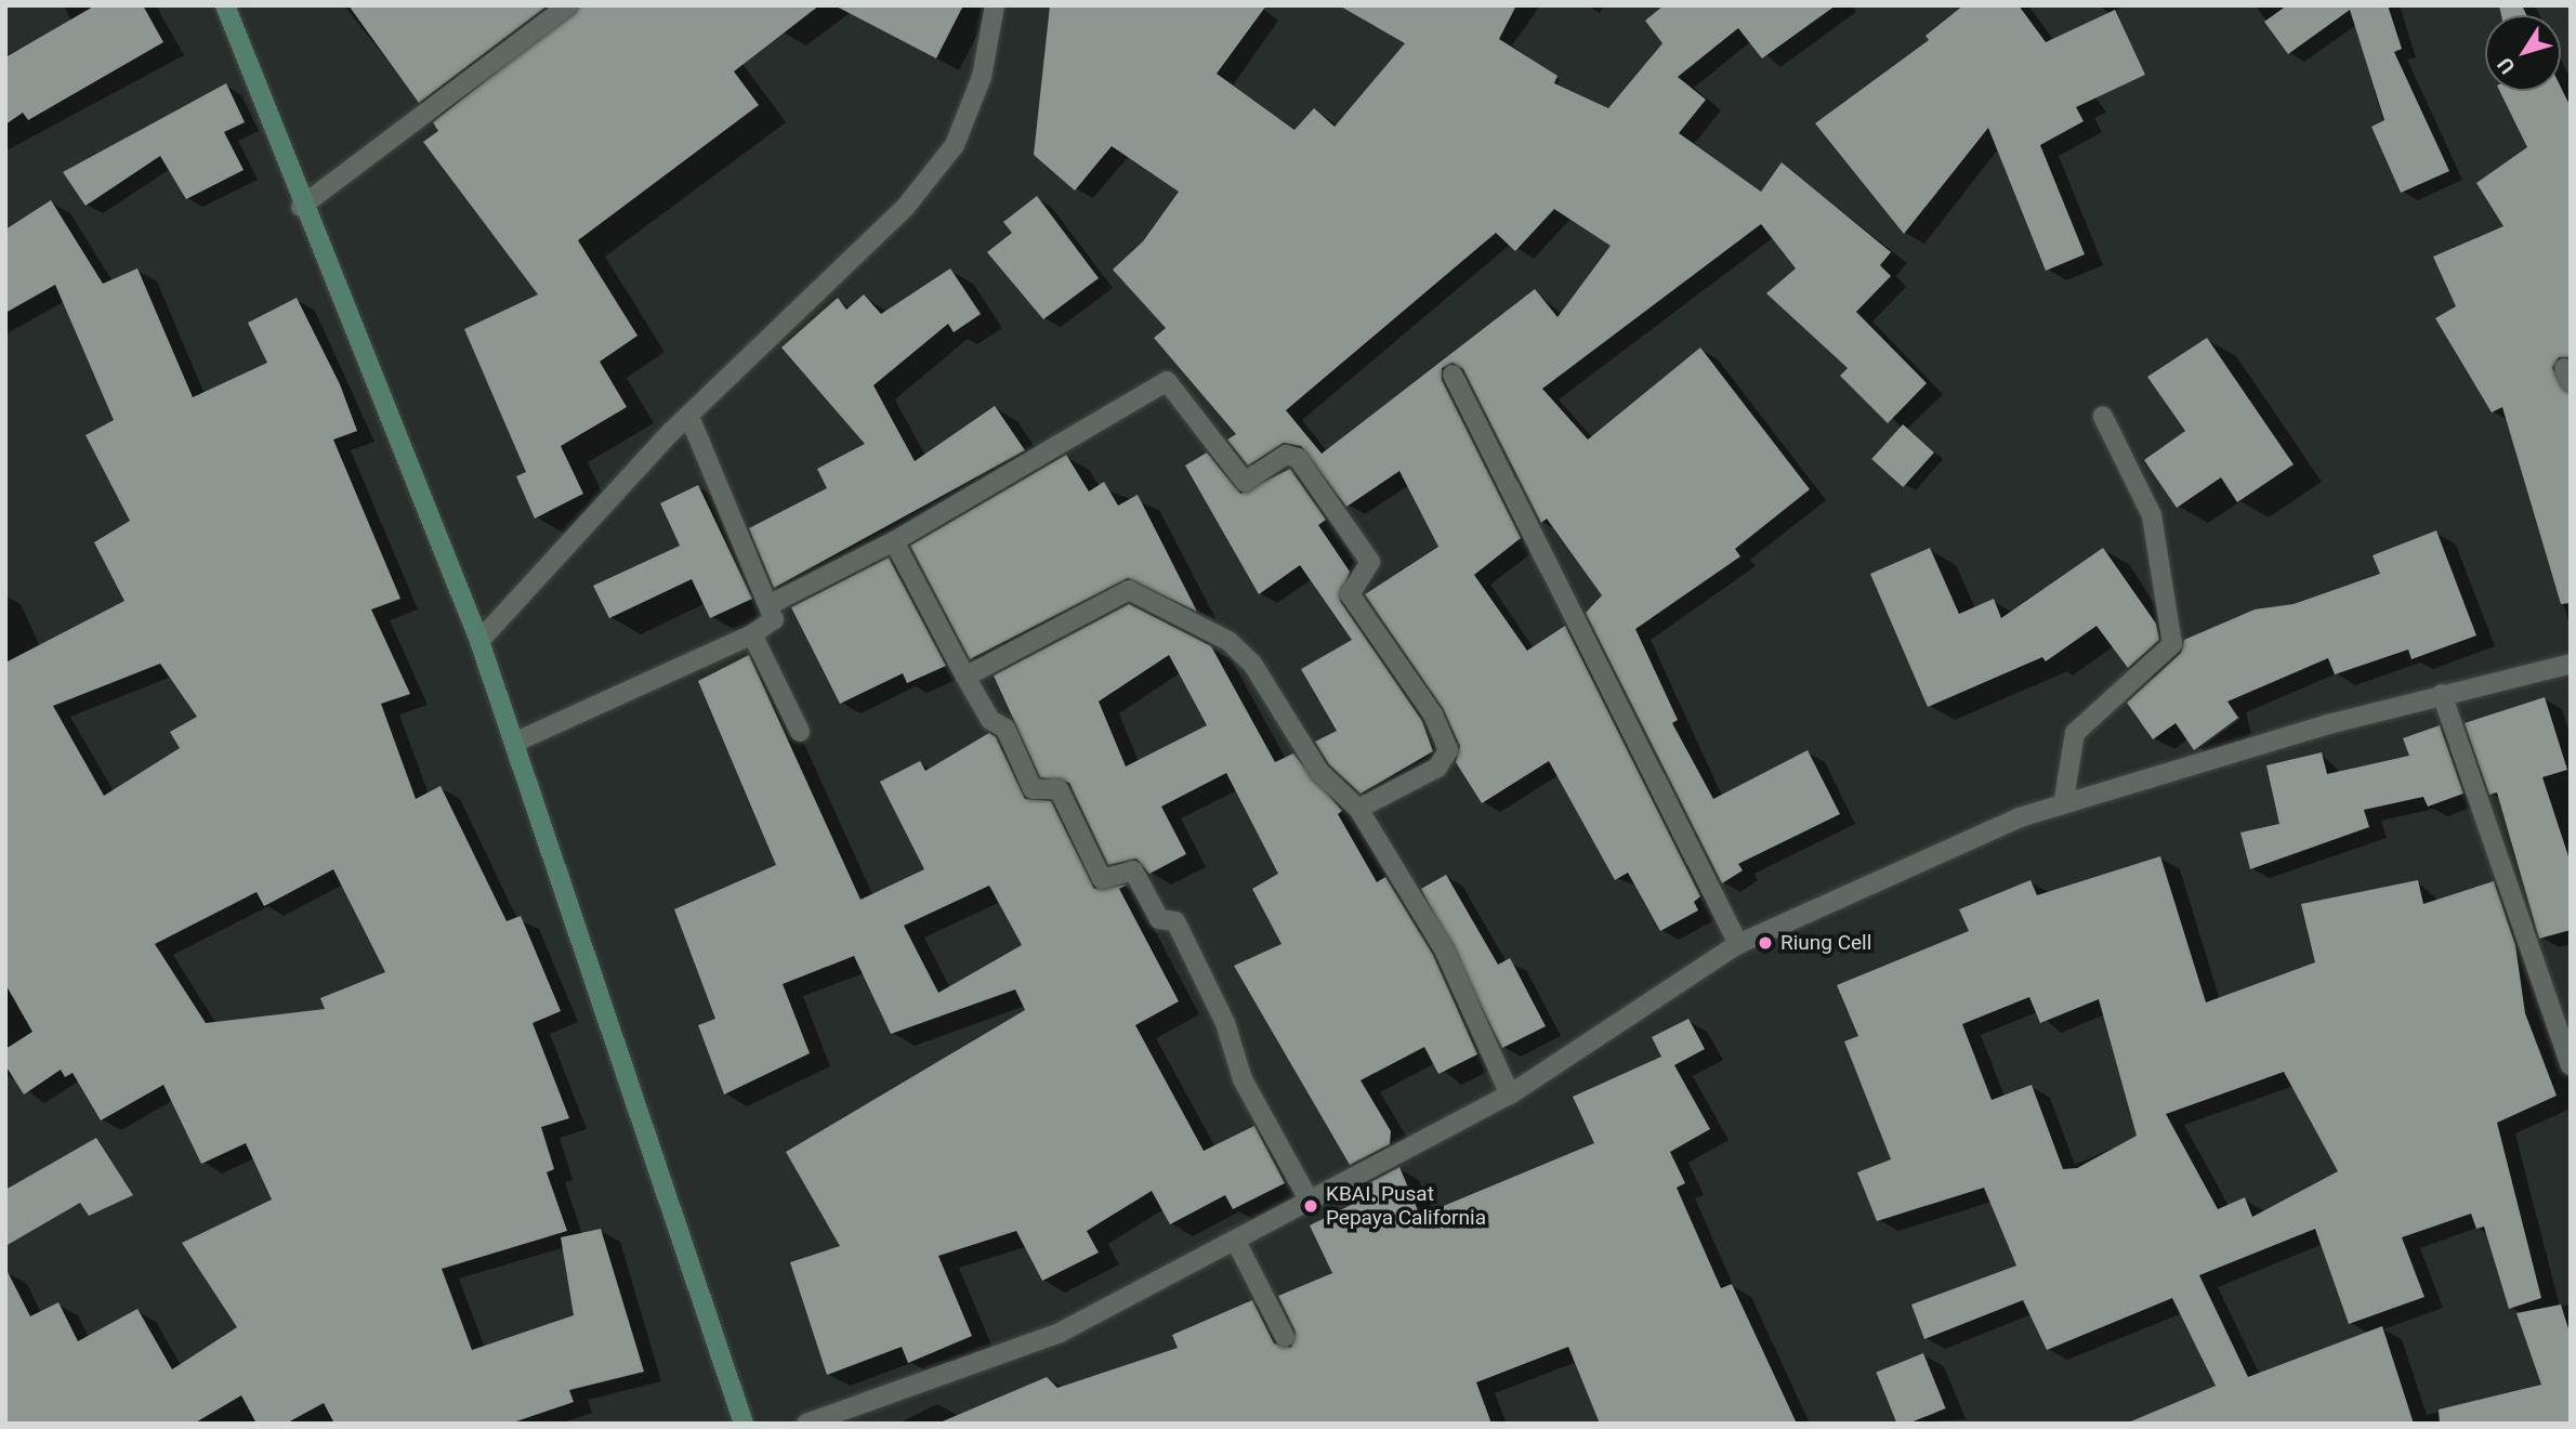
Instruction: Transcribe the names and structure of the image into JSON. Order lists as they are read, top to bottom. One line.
{"places":["Riung Cell","KBAI. Pusat Pepaya California"],"north":"bottom left"}
